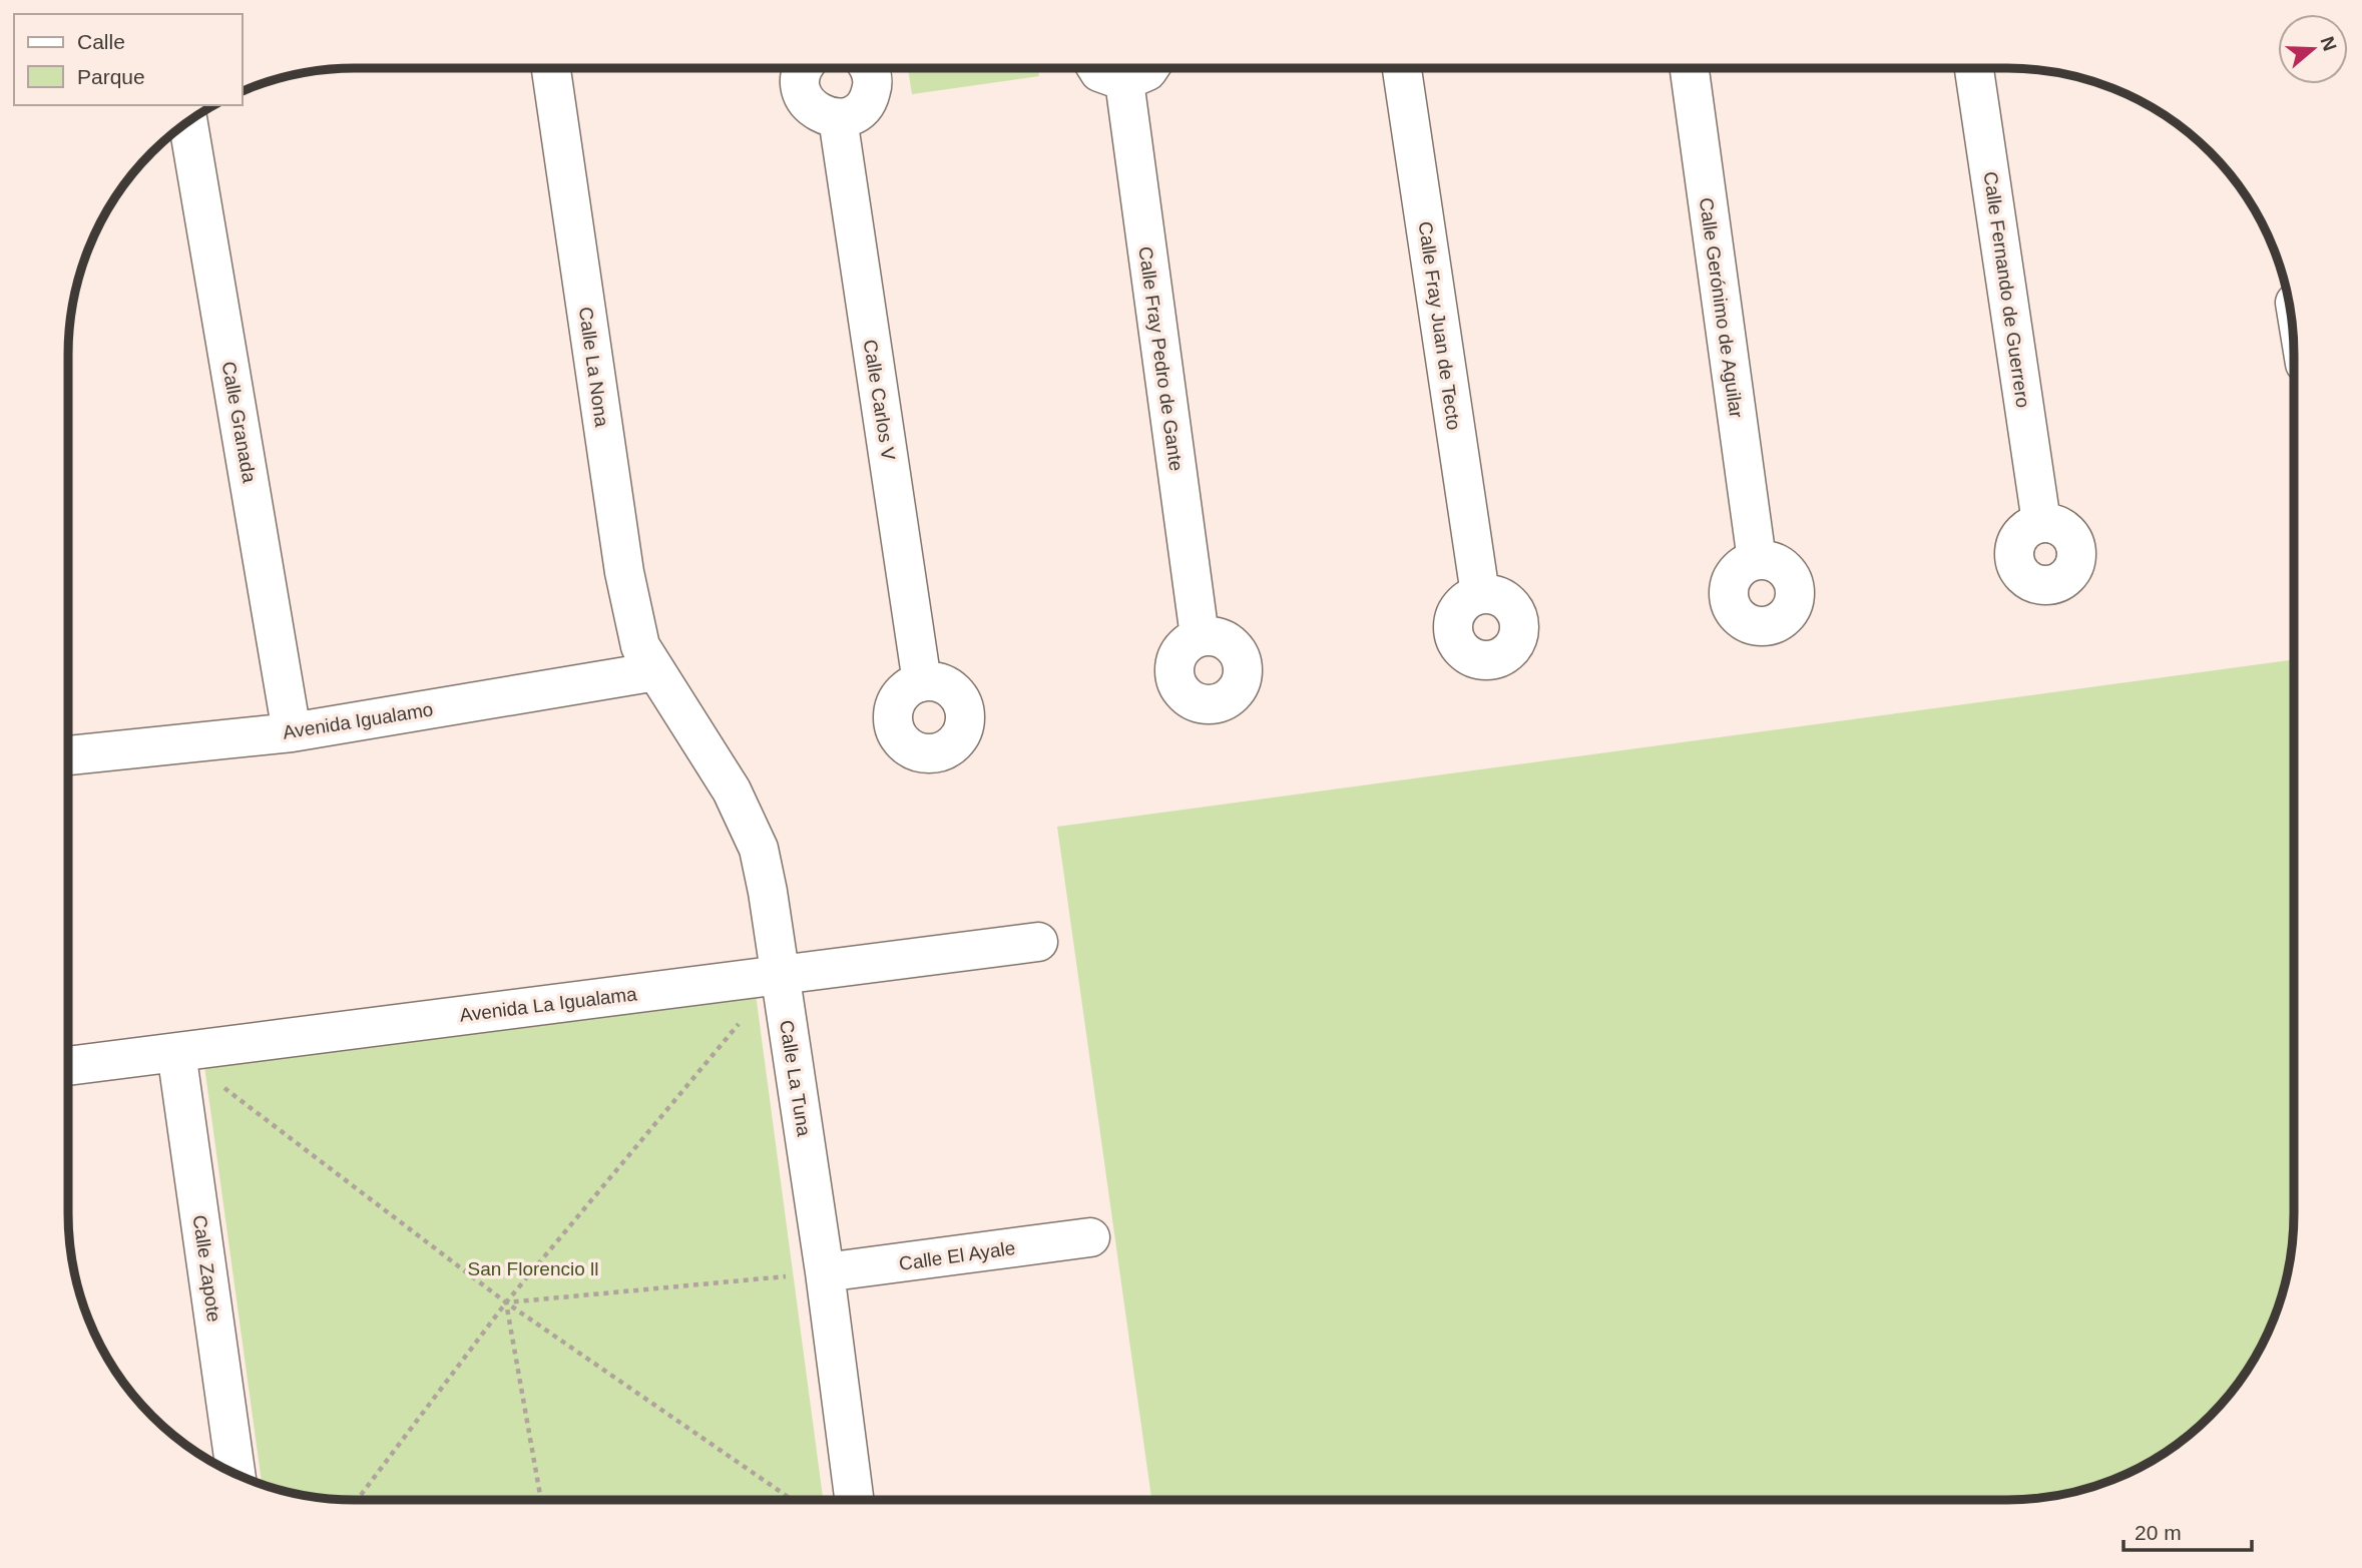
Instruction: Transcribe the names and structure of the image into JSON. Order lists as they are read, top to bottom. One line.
{"streets":{"street":["Calle Fernando de Guerrero","Calle Gerónimo de Aguilar","Calle Fray Juan de Tecto","Calle Fray Pedro de Gante","Calle La Nona","Calle Carlos V","Calle Granada","Avenida Igualamo","Avenida La Igualama","Calle La Tuna","Calle El Ayale","Calle Zapote"]},"crossings":[["Calle La Nona","Avenida Igualamo"],["Calle La Nona","Calle La Tuna"],["Calle Granada","Avenida Igualamo"],["Avenida Igualamo","Calle La Tuna"],["Avenida La Igualama","Calle La Tuna"],["Avenida La Igualama","Calle Zapote"],["Calle La Tuna","Calle El Ayale"]],"parks":["San Florencio ll"],"legend":["Calle","Parque"],"scale_bar":"20 m","north":"right"}
